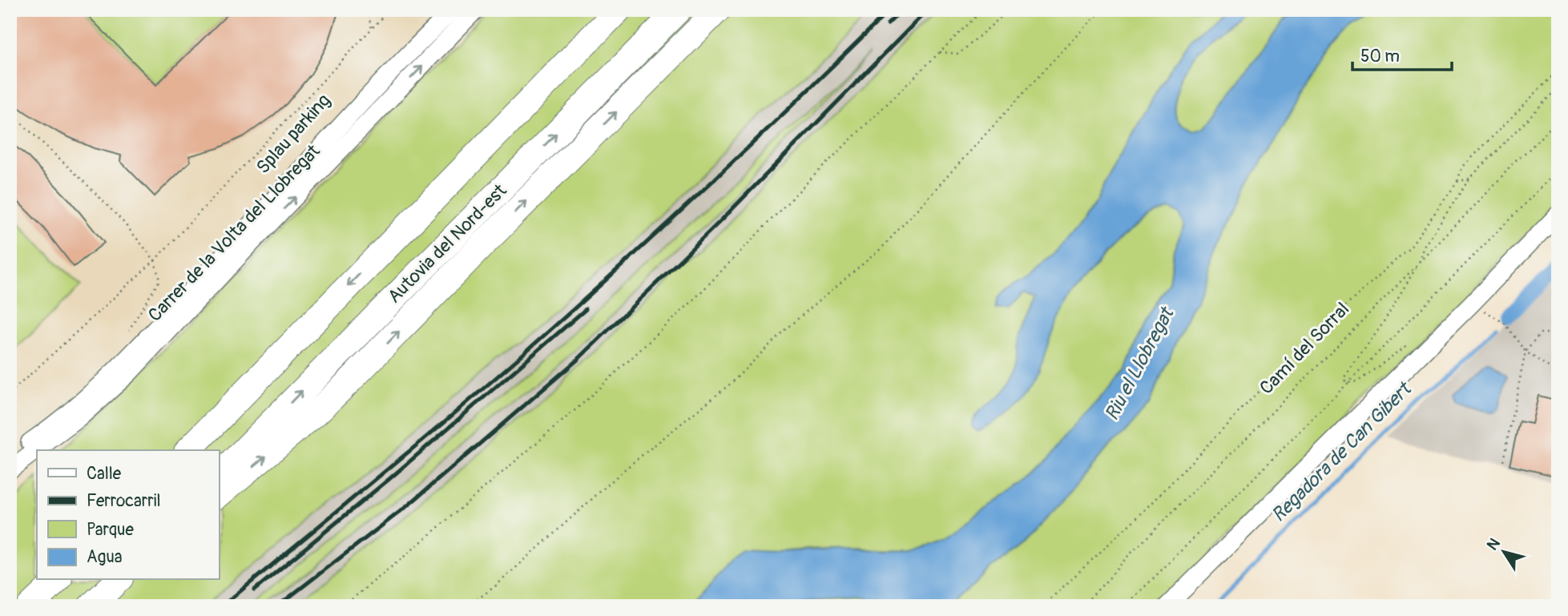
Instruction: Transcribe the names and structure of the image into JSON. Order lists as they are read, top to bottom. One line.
{"streets":{"highway":["Autovia del Nord-est"],"street":["Splau parking","Carrer de la Volta del Llobregat"],"path":["Camí del Sorral"]},"crossings":[["Splau parking","Carrer de la Volta del Llobregat"]],"water":["Riu el Llobregat","Regadora de Can Gibert"],"legend":["Calle","Ferrocarril","Parque","Agua"],"scale_bar":"50 m","north":"top left"}
